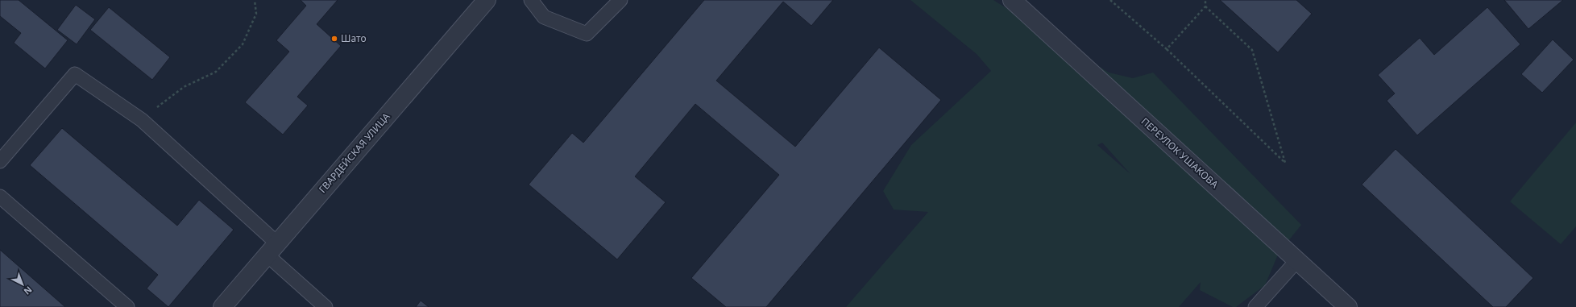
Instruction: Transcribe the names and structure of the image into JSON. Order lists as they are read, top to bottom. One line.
{"streets":{"street":["ГВАРДЕЙСКАЯ УЛИЦА","ПЕРЕУЛОК УШАКОВА"]},"places":["Шато"],"north":"bottom right"}
